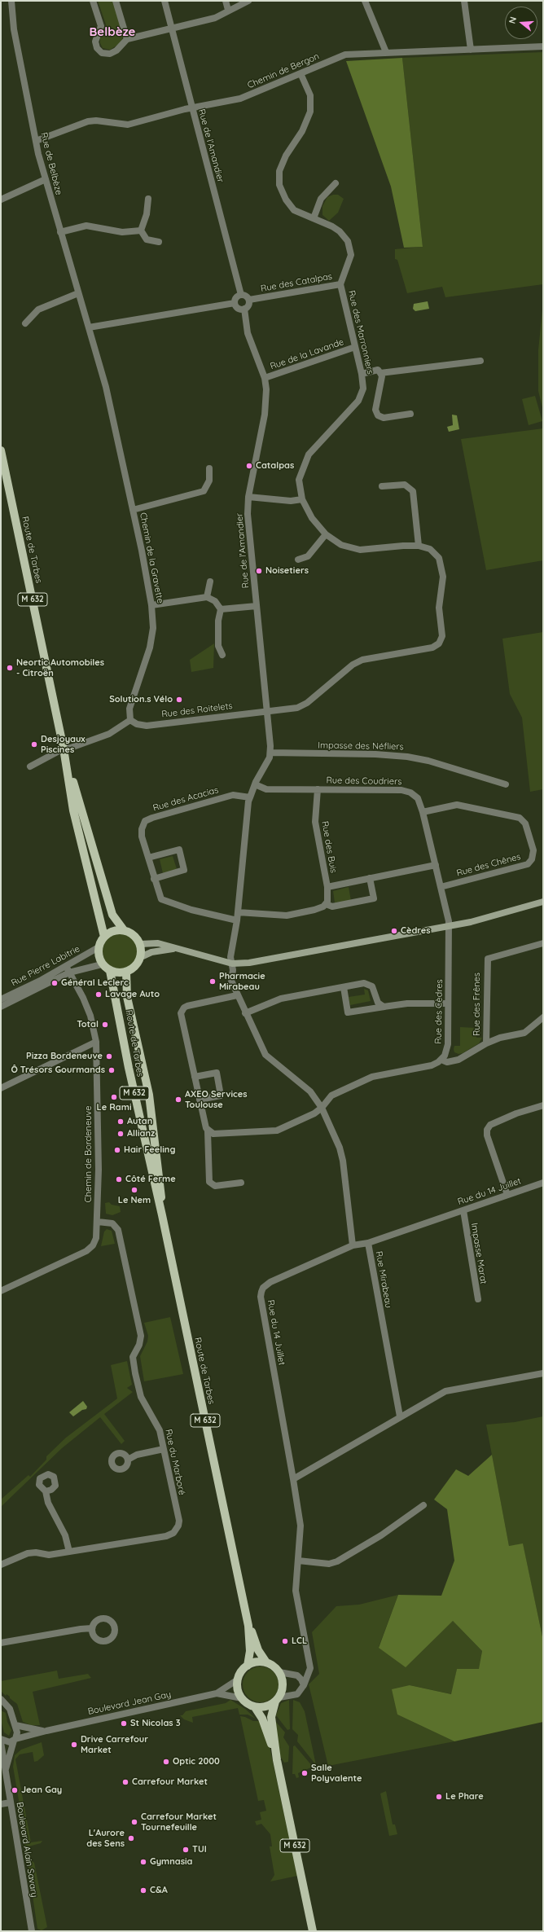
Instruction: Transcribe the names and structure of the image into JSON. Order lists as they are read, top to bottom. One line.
{"streets":{"main road":["Route de Tarbes","M 632"],"street":["Chemin de Bergon","Rue de l'Amandier","Rue de Belbèze","Rue des Catalpas","Rue des Marronniers","Rue de la Lavande","Chemin de la Gravette","Rue des Roitelets","Impasse des Néfliers","Rue des Coudriers","Rue des Acacias","Rue des Buis","Rue des Chênes","Rue Pierre Labitrie","Rue des Frênes","Rue des Cèdres","Chemin de Bordeneuve","Rue du 14 Juillet","Impasse Marat","Rue Mirabeau","Rue du Marboré","Boulevard Jean Gay","Boulevard Alain Savary"]},"crossings":[["Chemin de Bergon","Rue de l'Amandier"],["Chemin de Bergon","Rue de Belbèze"],["Chemin de Bergon","Rue des Catalpas"],["Rue de l'Amandier","Rue des Catalpas"],["Rue de l'Amandier","Rue de la Lavande"],["Rue de l'Amandier","Rue des Roitelets"],["Rue de l'Amandier","Impasse des Néfliers"],["Rue de Belbèze","Chemin de la Gravette"],["Rue des Catalpas","Rue des Marronniers"],["Rue des Marronniers","Rue de la Lavande"],["Rue des Marronniers","Rue des Roitelets"],["Route de Tarbes","M 632"],["Route de Tarbes","Rue Pierre Labitrie"],["Route de Tarbes","Rue du 14 Juillet"],["Route de Tarbes","Boulevard Jean Gay"],["Chemin de la Gravette","Rue des Roitelets"],["M 632","Rue du 14 Juillet"],["M 632","Boulevard Jean Gay"],["Rue des Coudriers","Rue des Buis"],["Rue des Coudriers","Rue des Chênes"],["Rue des Coudriers","Rue des Cèdres"],["Rue Pierre Labitrie","Chemin de Bordeneuve"],["Chemin de Bordeneuve","Rue du Marboré"],["Rue du 14 Juillet","Impasse Marat"],["Rue du 14 Juillet","Rue Mirabeau"],["Rue du 14 Juillet","Boulevard Jean Gay"],["Boulevard Jean Gay","Boulevard Alain Savary"]],"districts":["Belbèze"],"places":["Catalpas","Noisetiers","Neortic Automobiles - Citroën","Solution.s Vélo","Desjoyaux Piscines","Cèdres","Pharmacie Mirabeau","Général Leclerc","Lavage Auto","Total","Pizza Bordeneuve","Ô Trésors Gourmands","Le Rami","AXEO Services Toulouse","Autan","Allianz","Hair Feeling","Côté Ferme","Le Nem","LCL","St Nicolas 3","Drive Carrefour Market","Optic 2000","Salle Polyvalente","Carrefour Market","Jean Gay","Le Phare","Carrefour Market Tournefeuille","L'Aurore des Sens","TUI","Gymnasia","C&A"],"north":"left"}
